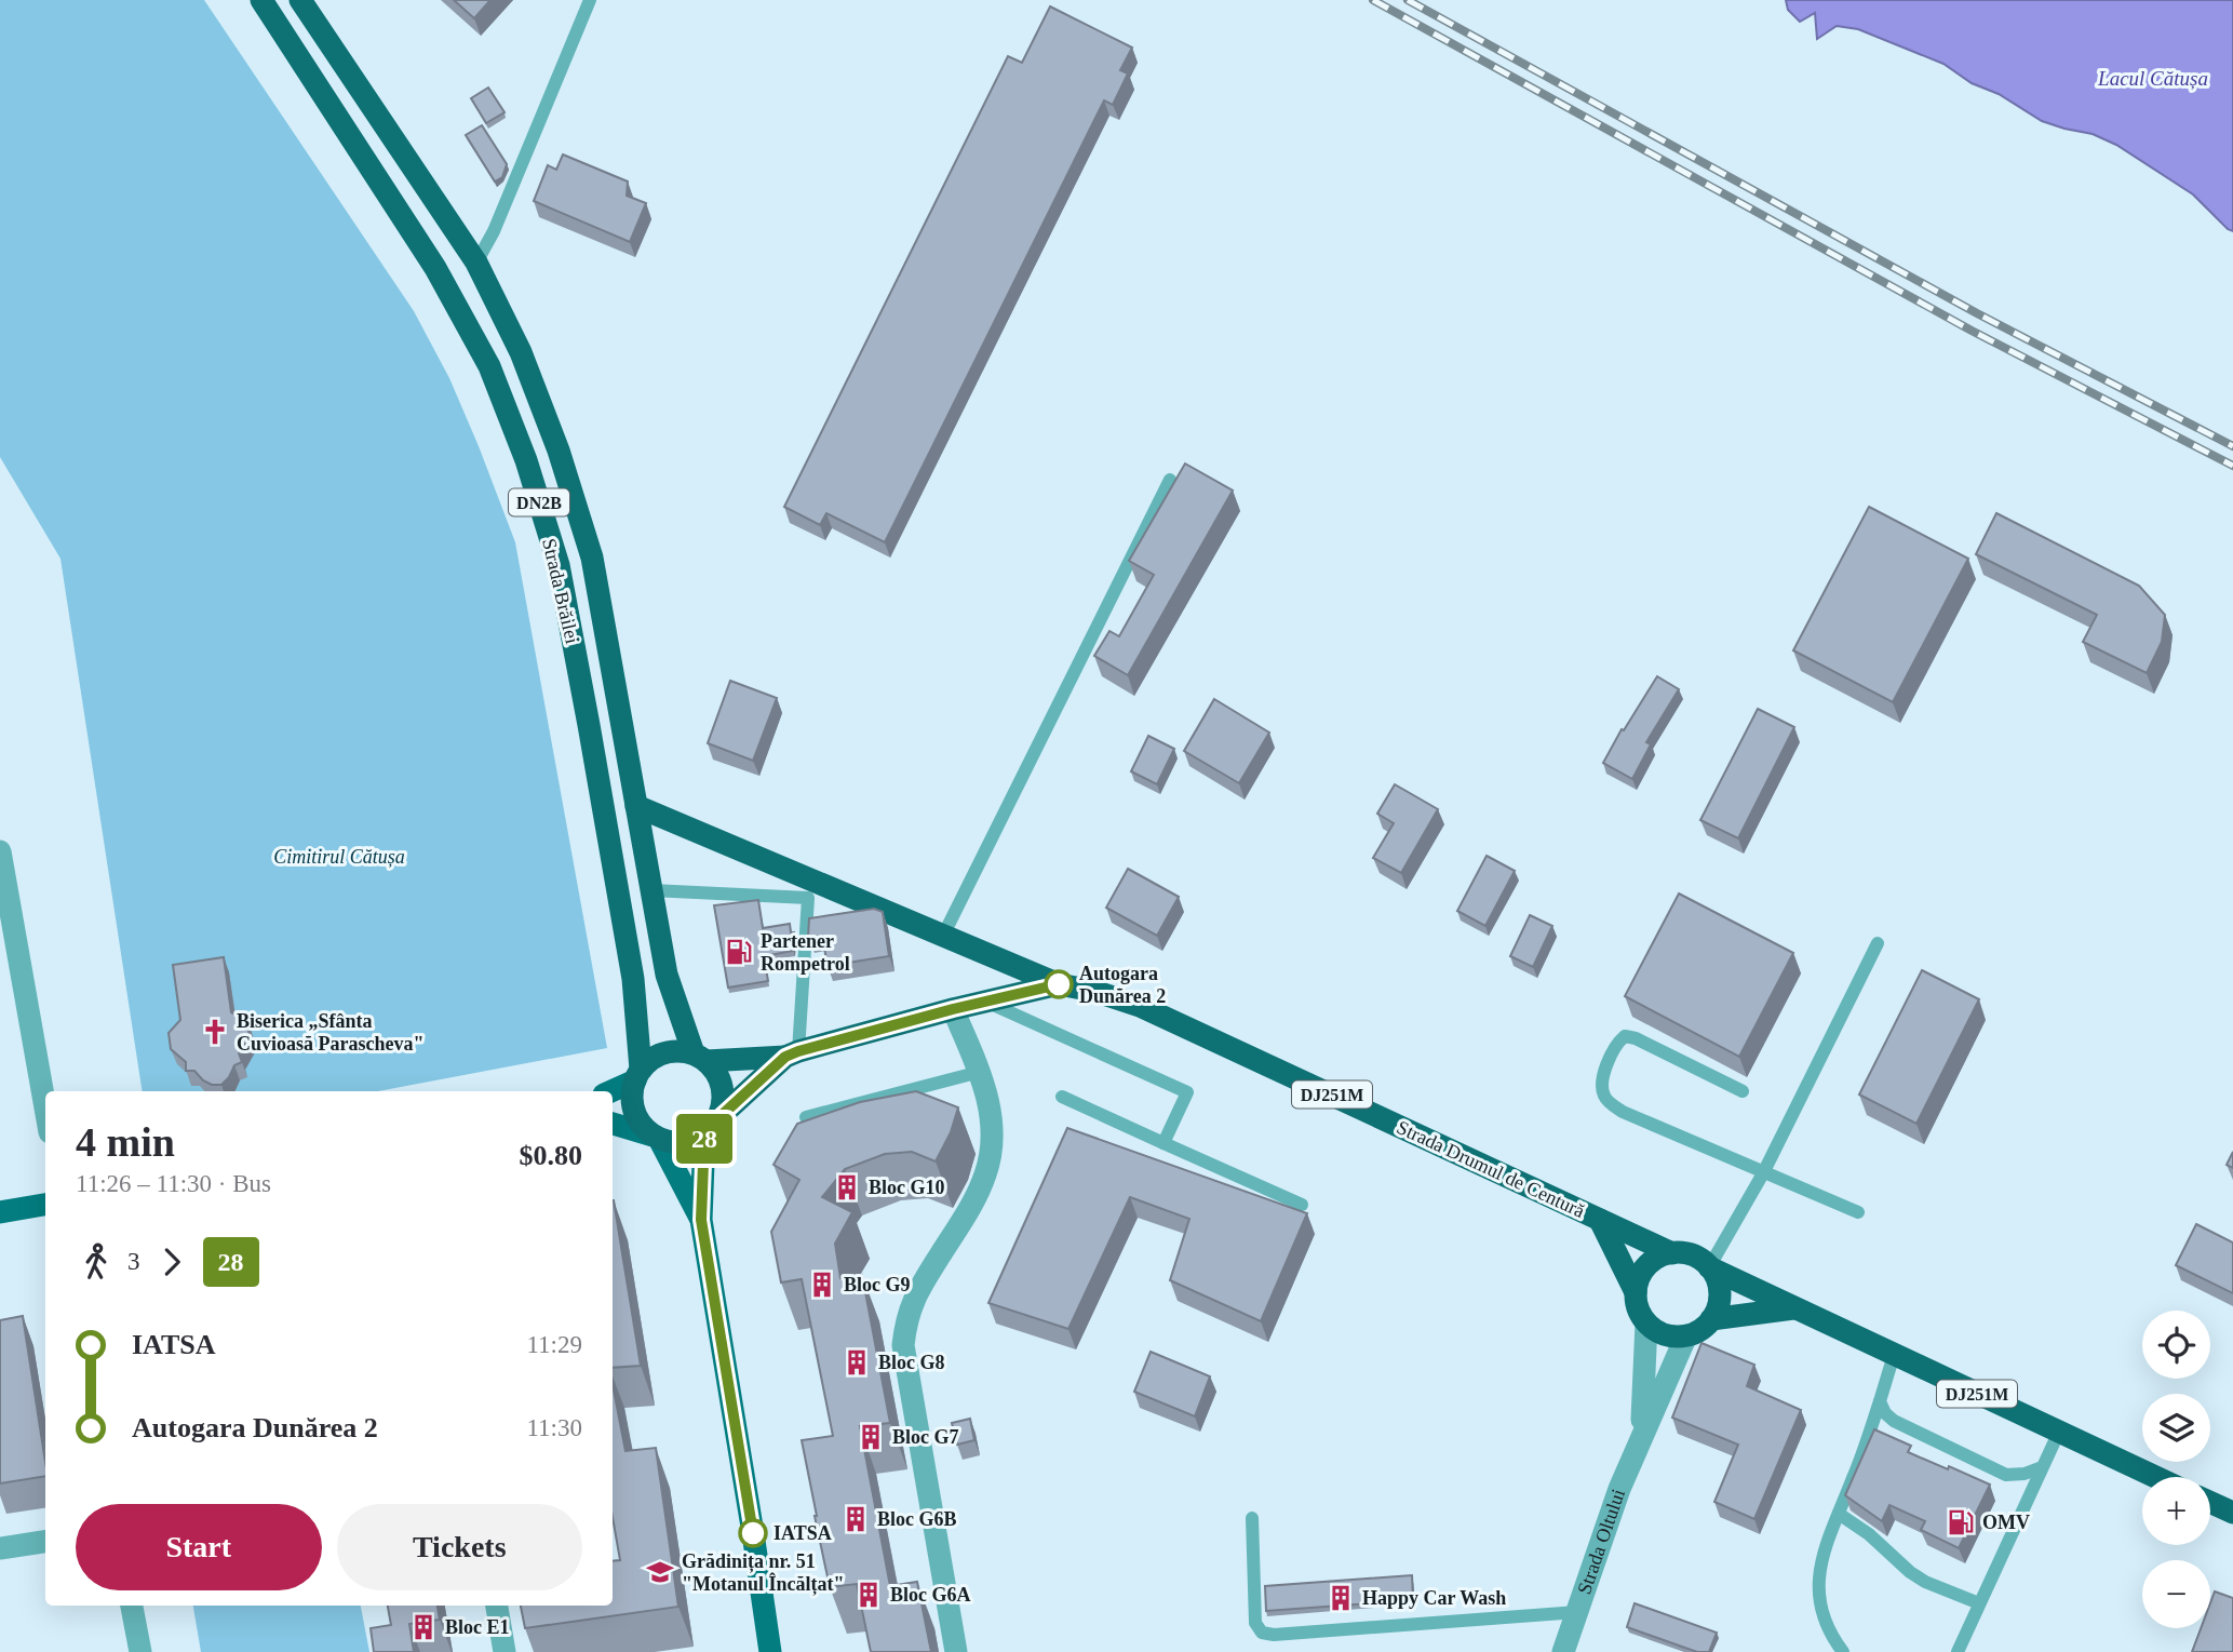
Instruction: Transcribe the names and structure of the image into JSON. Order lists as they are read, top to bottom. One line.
{"streets":{"highway":["DN2B","Strada Brăilei","DJ251M","Strada Drumul de Centură"],"street":["Strada Oltului"]},"crossings":[["Strada Brăilei","DJ251M"],["Strada Brăilei","Strada Drumul de Centură"],["DJ251M","Strada Drumul de Centură"],["Strada Drumul de Centură","Strada Oltului"]],"water":["Lacul Cătușa"],"parks":["Cimitirul Cătușa"],"places":{"fuel station":["Partener Rompetrol","OMV"],"other":["Autogara Dunărea 2","IATSA"],"church":["Biserica „Sfânta Cuvioasă Parascheva\""],"building":["Bloc G10","Bloc G9","Bloc G8","Bloc G7","Bloc G6B","Bloc G6A","Happy Car Wash","Bloc E1"],"school or university":["Grădinița nr. 51 \"Motanul Încălțat\""]},"lines":["bus line 28"],"page":{"on_map":"28","heading":["4 min","11:26 – 11:30 · Bus","$0.80"],"legs":["3","28"],"list":[{"name":"IATSA","value":"11:29"},{"name":"Autogara Dunărea 2","value":"11:30"}],"map_buttons":["+","−"],"buttons":["Start","Tickets"]}}
